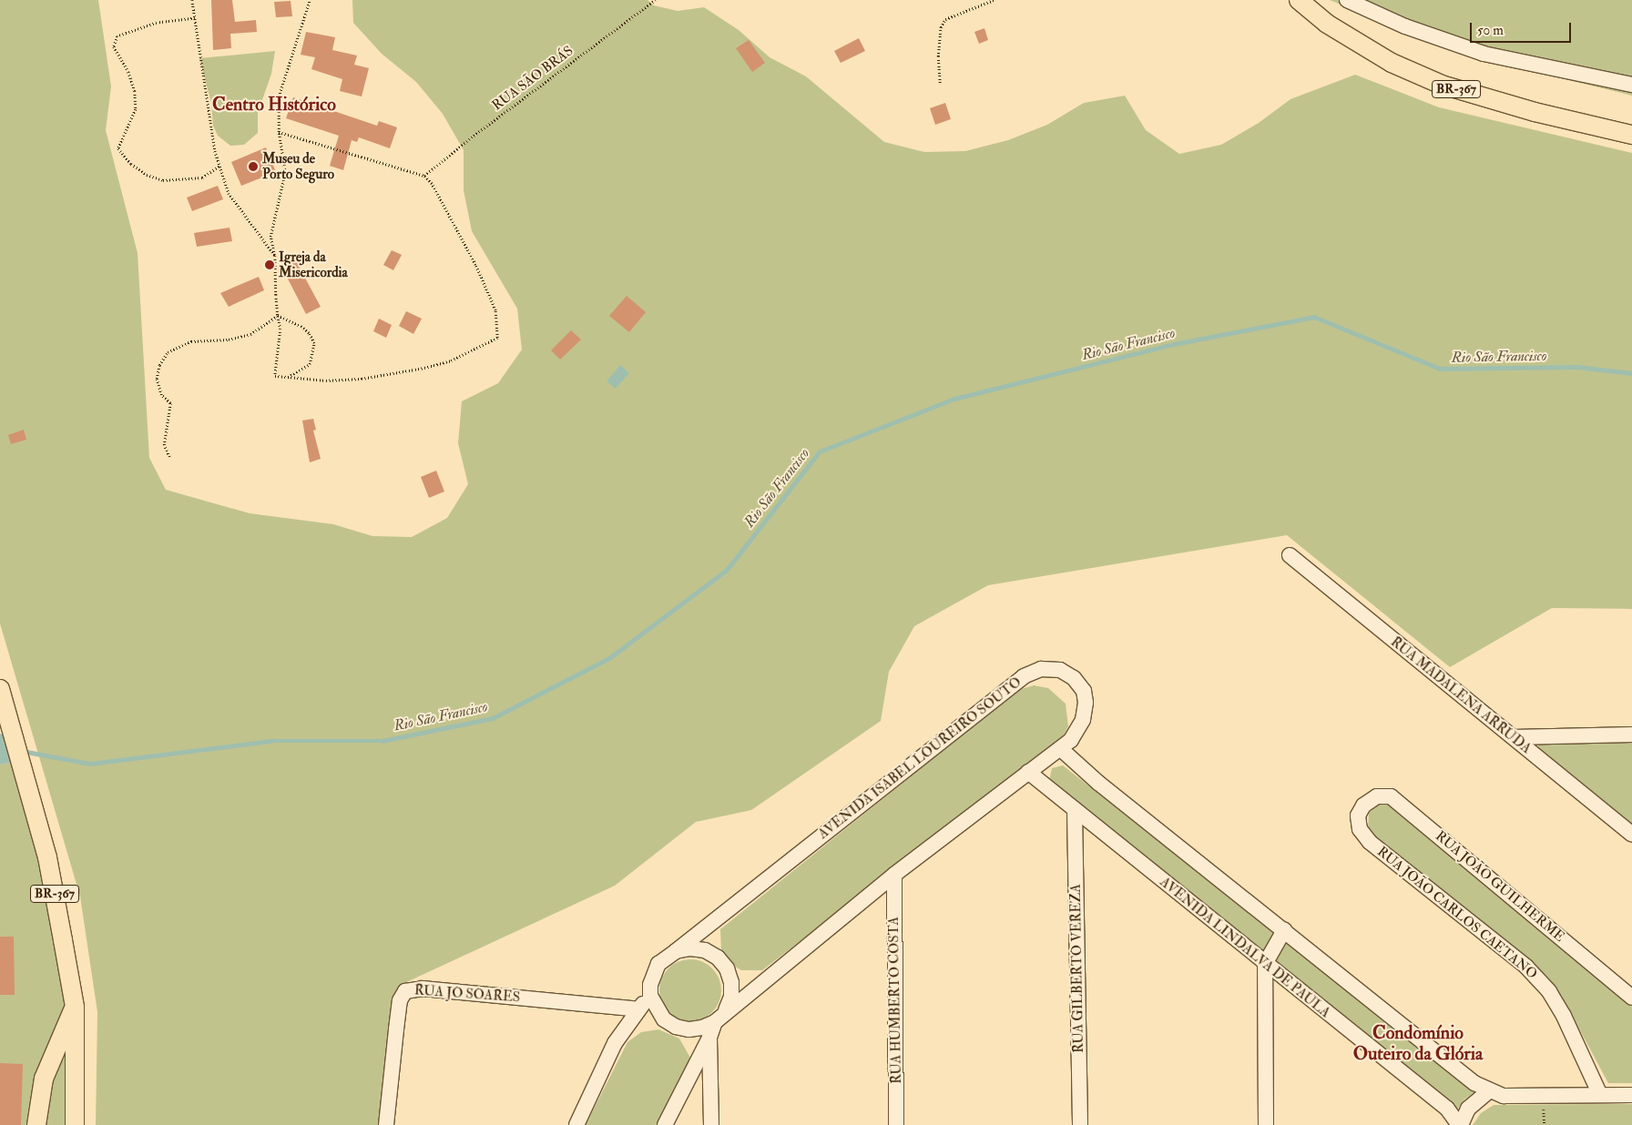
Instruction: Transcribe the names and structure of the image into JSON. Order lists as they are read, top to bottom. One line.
{"streets":{"main road":["BR-367"],"street":["RUA MADALENA ARRUDA","AVENIDA ISABEL LOUREIRO SOUTO","RUA JOÃO GUILHERME","RUA JOÃO CARLOS CAETANO","AVENIDA LINDALVA DE PAULA","RUA GILBERTO VEREZA","RUA JO SOARES","RUA HUMBERTO COSTA"],"path":["RUA SÃO BRÁS"]},"crossings":[["AVENIDA ISABEL LOUREIRO SOUTO","AVENIDA LINDALVA DE PAULA"],["AVENIDA ISABEL LOUREIRO SOUTO","RUA HUMBERTO COSTA"],["RUA JOÃO GUILHERME","RUA JOÃO CARLOS CAETANO"],["AVENIDA LINDALVA DE PAULA","RUA GILBERTO VEREZA"]],"districts":["Centro Histórico","Condomínio Outeiro da Glória"],"water":["Rio São Francisco"],"places":["Museu de Porto Seguro","Igreja da Misericordia"],"scale_bar":"50 m"}
